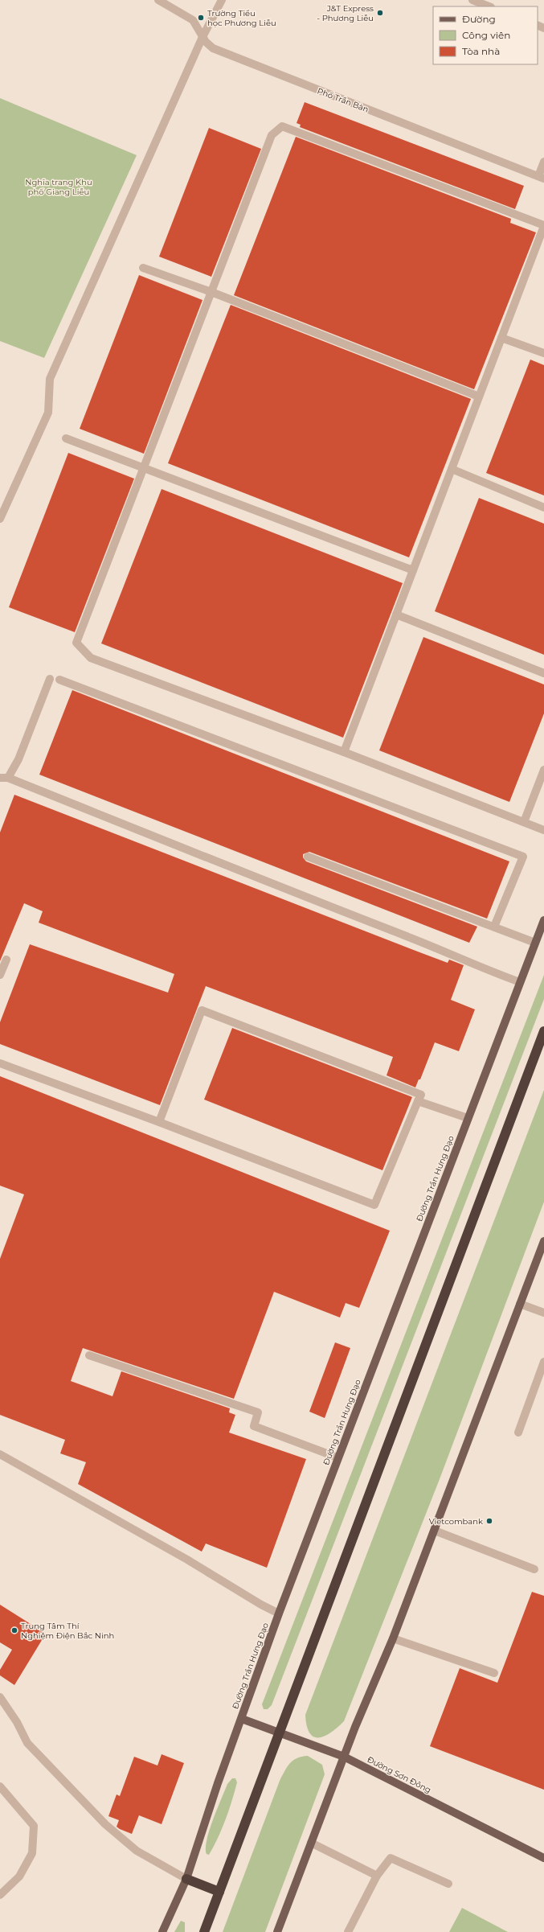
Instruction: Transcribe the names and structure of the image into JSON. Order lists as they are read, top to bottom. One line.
{"streets":{"main road":["Đường Trần Hưng Đạo","Đường Sơn Đông"],"street":["Phố Trần Bàn"]},"crossings":[["Đường Trần Hưng Đạo","Đường Sơn Đông"]],"parks":["Nghĩa trang Khu phố Giang Liễu"],"places":["J&T Express - Phương Liễu","Trường Tiểu học Phương Liễu","Vietcombank","Trung Tâm Thí Nghiệm Điện Bắc Ninh"],"legend":["Đường","Công viên","Tòa nhà"]}
